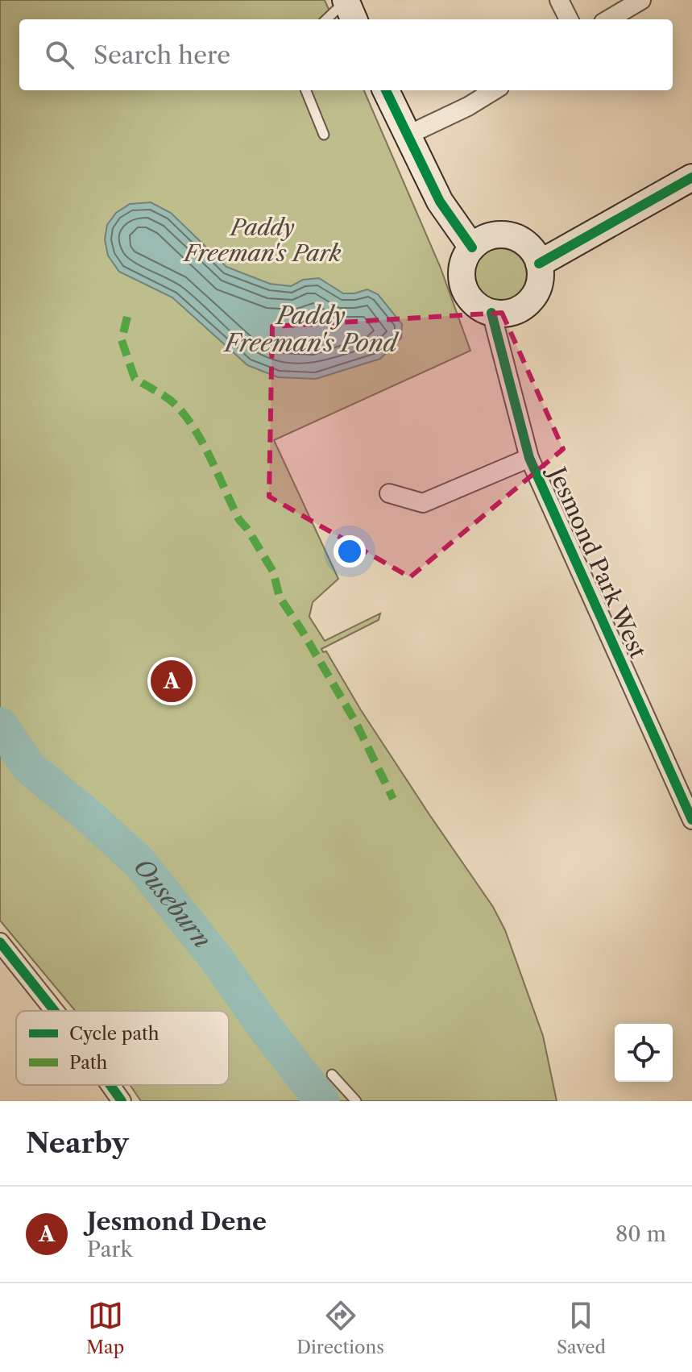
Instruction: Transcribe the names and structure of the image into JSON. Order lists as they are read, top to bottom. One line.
{"streets":{"street":["Jesmond Park West"]},"water":["Paddy Freeman's Pond","Ouseburn"],"parks":["Paddy Freeman's Park"],"legend":["Cycle path","Path"],"page":{"search":"Search here","pins":"A","heading":"Nearby","list":[{"mark":"A","name":"Jesmond Dene","note":"Park","value":"80 m"}],"nav":["Map","Directions","Saved"]}}
